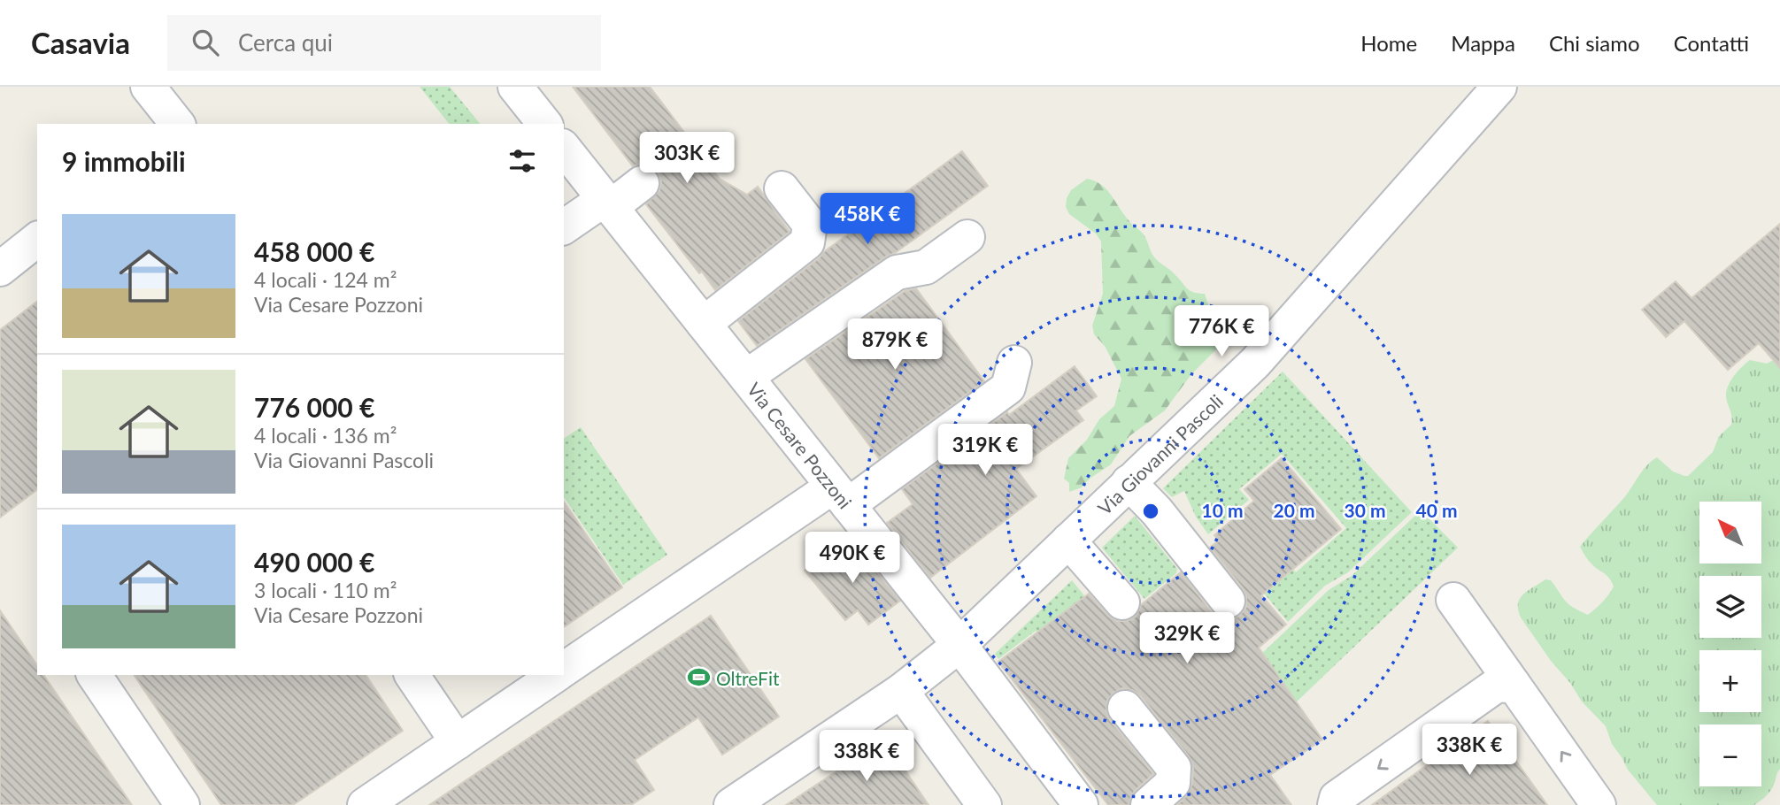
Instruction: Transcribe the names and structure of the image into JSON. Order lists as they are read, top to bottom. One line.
{"streets":{"street":["Via Cesare Pozzoni","Via Giovanni Pascoli"]},"crossings":[["Via Cesare Pozzoni","Via Giovanni Pascoli"]],"places":{"sports":["OltreFit"]},"north":"top left","page":{"header":"Casavia","search":"Cerca qui","nav":["Home","Mappa","Chi siamo","Contatti"],"heading":"9 immobili","price":["303K €","458K €","776K €","879K €","319K €","490K €","329K €","338K €","338K €"],"list":[{"name":"458 000 €","note":"4 locali · 124 m² · Via Cesare Pozzoni"},{"name":"776 000 €","note":"4 locali · 136 m² · Via Giovanni Pascoli"},{"name":"490 000 €","note":"3 locali · 110 m² · Via Cesare Pozzoni"}],"map_buttons":["+","−"]},"rings":["10 m","20 m","30 m","40 m"]}
